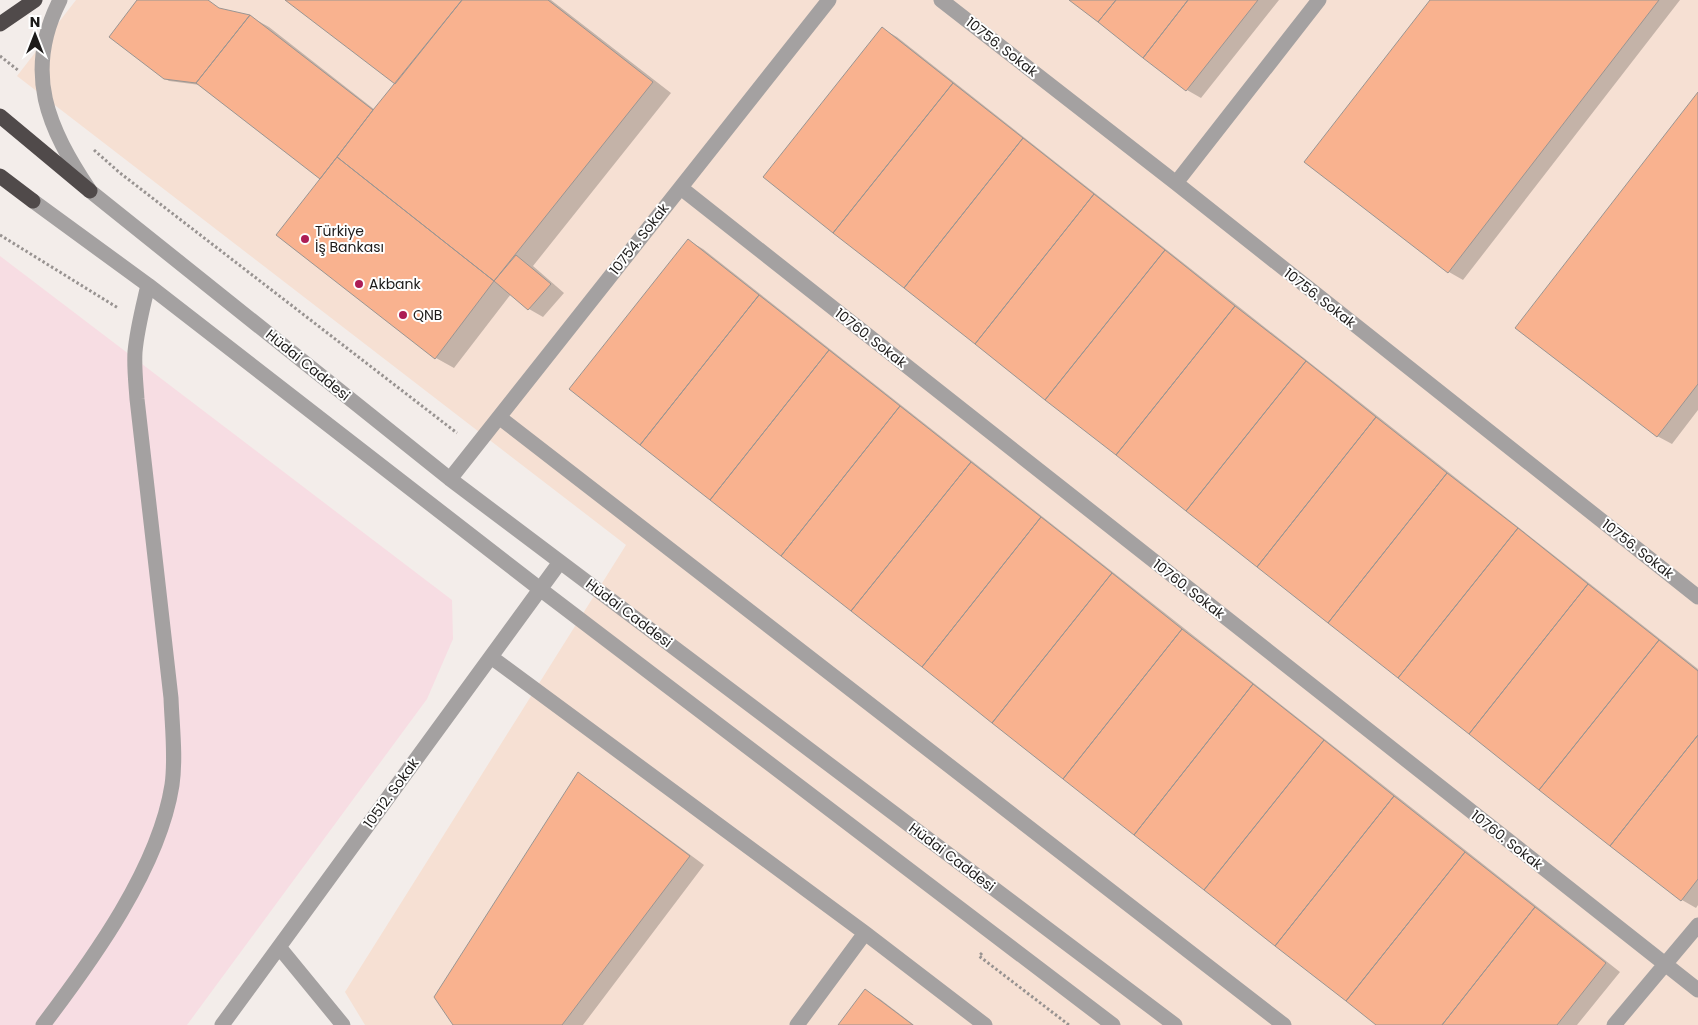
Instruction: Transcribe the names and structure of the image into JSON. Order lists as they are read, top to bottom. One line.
{"streets":{"street":["10756. Sokak","10754. Sokak","10760. Sokak","Hüdai Caddesi","10512. Sokak"]},"crossings":[["10754. Sokak","10760. Sokak"],["10754. Sokak","Hüdai Caddesi"],["Hüdai Caddesi","10512. Sokak"]],"places":["Türkiye İş Bankası","Akbank","QNB"],"north":"top"}
